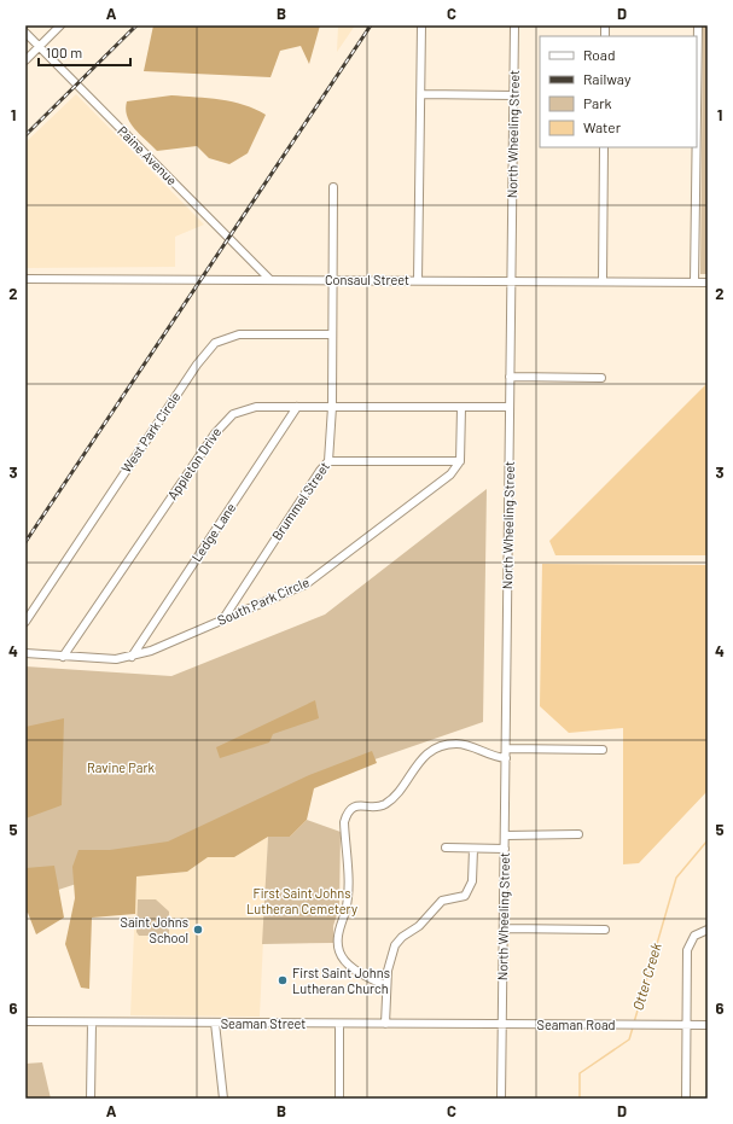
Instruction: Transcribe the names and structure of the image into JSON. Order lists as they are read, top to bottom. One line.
{"streets":{"street":["North Wheeling Street","Paine Avenue","Consaul Street","West Park Circle","Appleton Drive","Brummel Street","Ledge Lane","South Park Circle","Seaman Street","Seaman Road"]},"crossings":[["North Wheeling Street","Consaul Street"],["North Wheeling Street","Appleton Drive"],["North Wheeling Street","Seaman Street"],["North Wheeling Street","Seaman Road"],["Paine Avenue","Consaul Street"],["Consaul Street","Brummel Street"],["West Park Circle","Brummel Street"],["Appleton Drive","Brummel Street"],["Appleton Drive","Ledge Lane"],["Appleton Drive","South Park Circle"],["Brummel Street","South Park Circle"],["Ledge Lane","South Park Circle"],["Seaman Street","Seaman Road"]],"water":["Otter Creek"],"parks":["Ravine Park","First Saint Johns Lutheran Cemetery"],"places":["Saint Johns School","First Saint Johns Lutheran Church"],"legend":["Road","Railway","Park","Water"],"scale_bar":"100 m","grid":{"columns":["A","B","C","D"],"rows":["1","2","3","4","5","6"]}}
